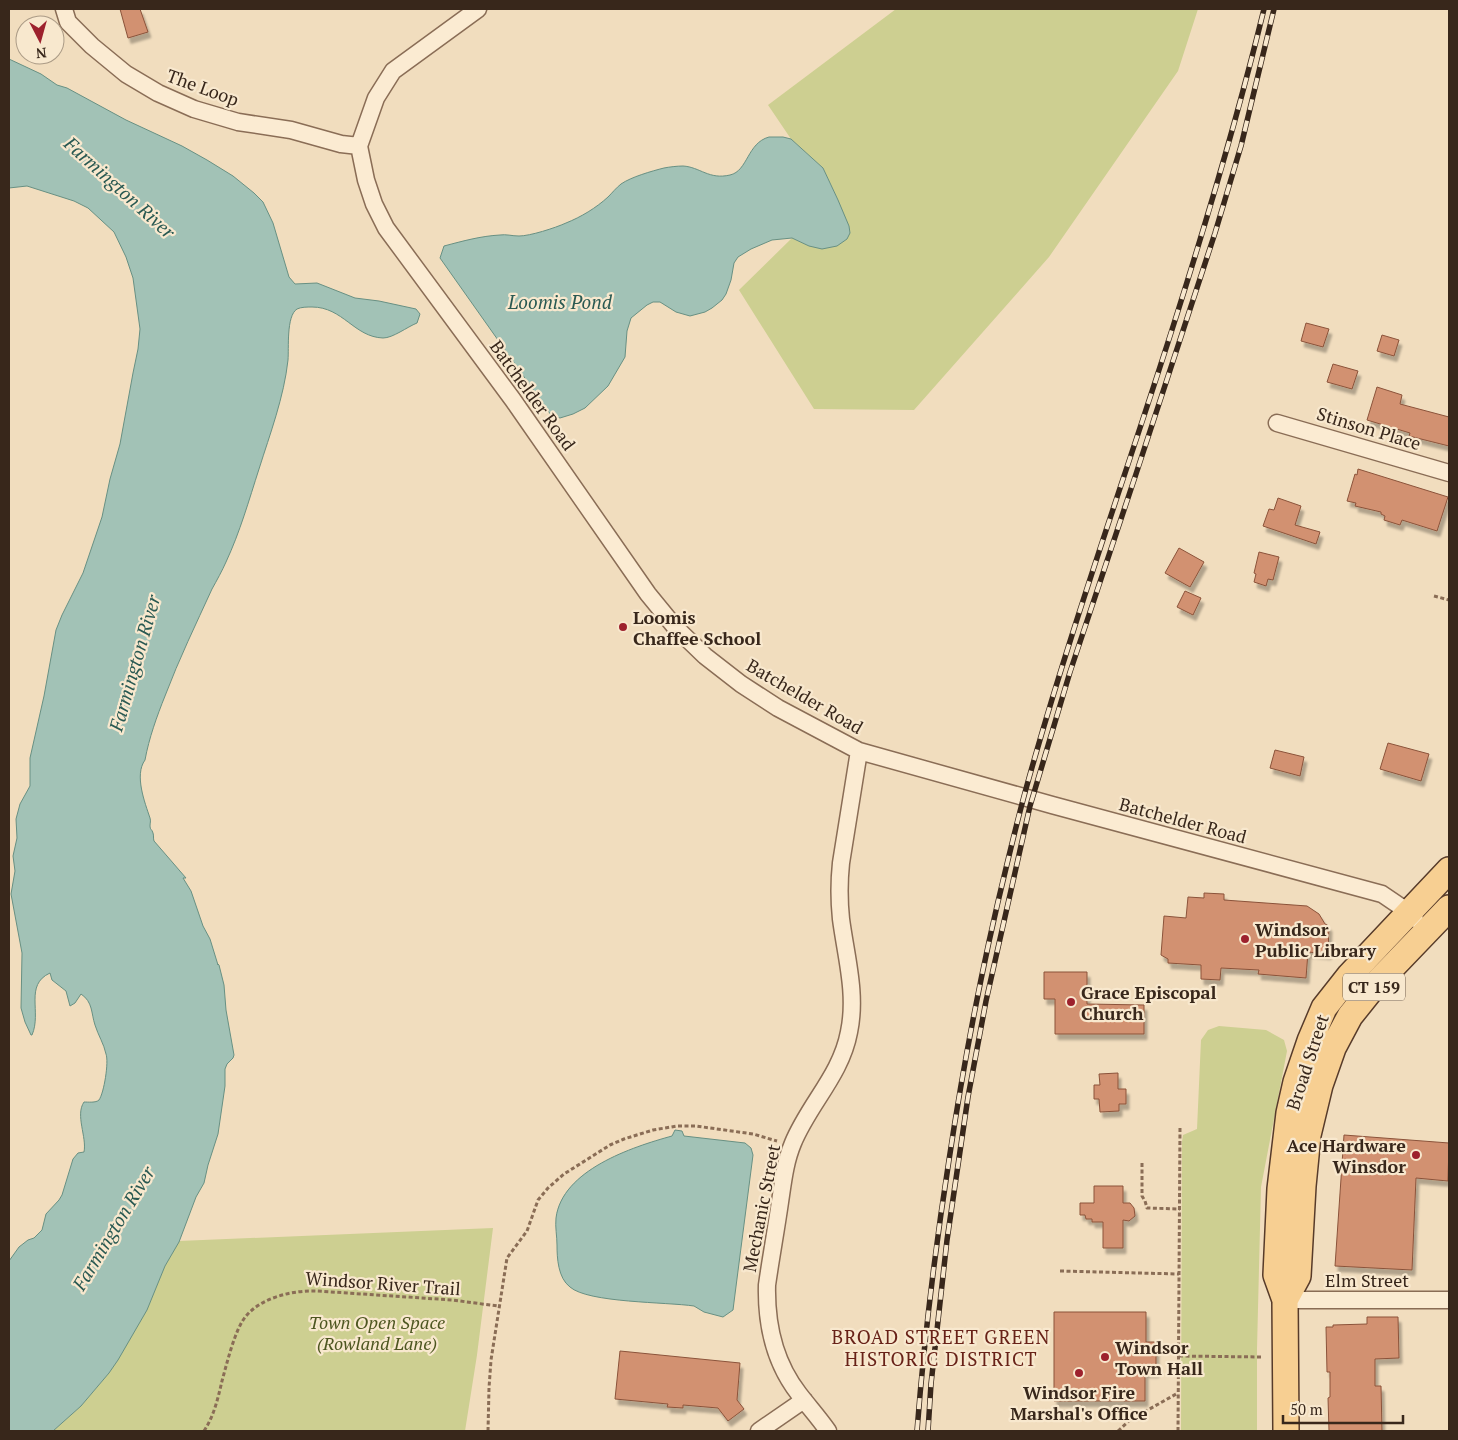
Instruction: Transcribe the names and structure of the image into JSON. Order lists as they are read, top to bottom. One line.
{"streets":{"main road":["CT 159","Broad Street"],"street":["The Loop","Batchelder Road","Stinson Place","Mechanic Street","Elm Street"],"path":["Windsor River Trail"]},"crossings":[["The Loop","Batchelder Road"],["Batchelder Road","Broad Street"],["Batchelder Road","Mechanic Street"],["Broad Street","Elm Street"]],"districts":["BROAD STREET GREEN HISTORIC DISTRICT"],"water":["Farmington River","Loomis Pond"],"parks":["Town Open Space (Rowland Lane)"],"places":["Loomis Chaffee School","Windsor Public Library","Grace Episcopal Church","Ace Hardware Winsdor","Windsor Town Hall","Windsor Fire Marshal's Office"],"scale_bar":"50 m","north":"bottom"}
